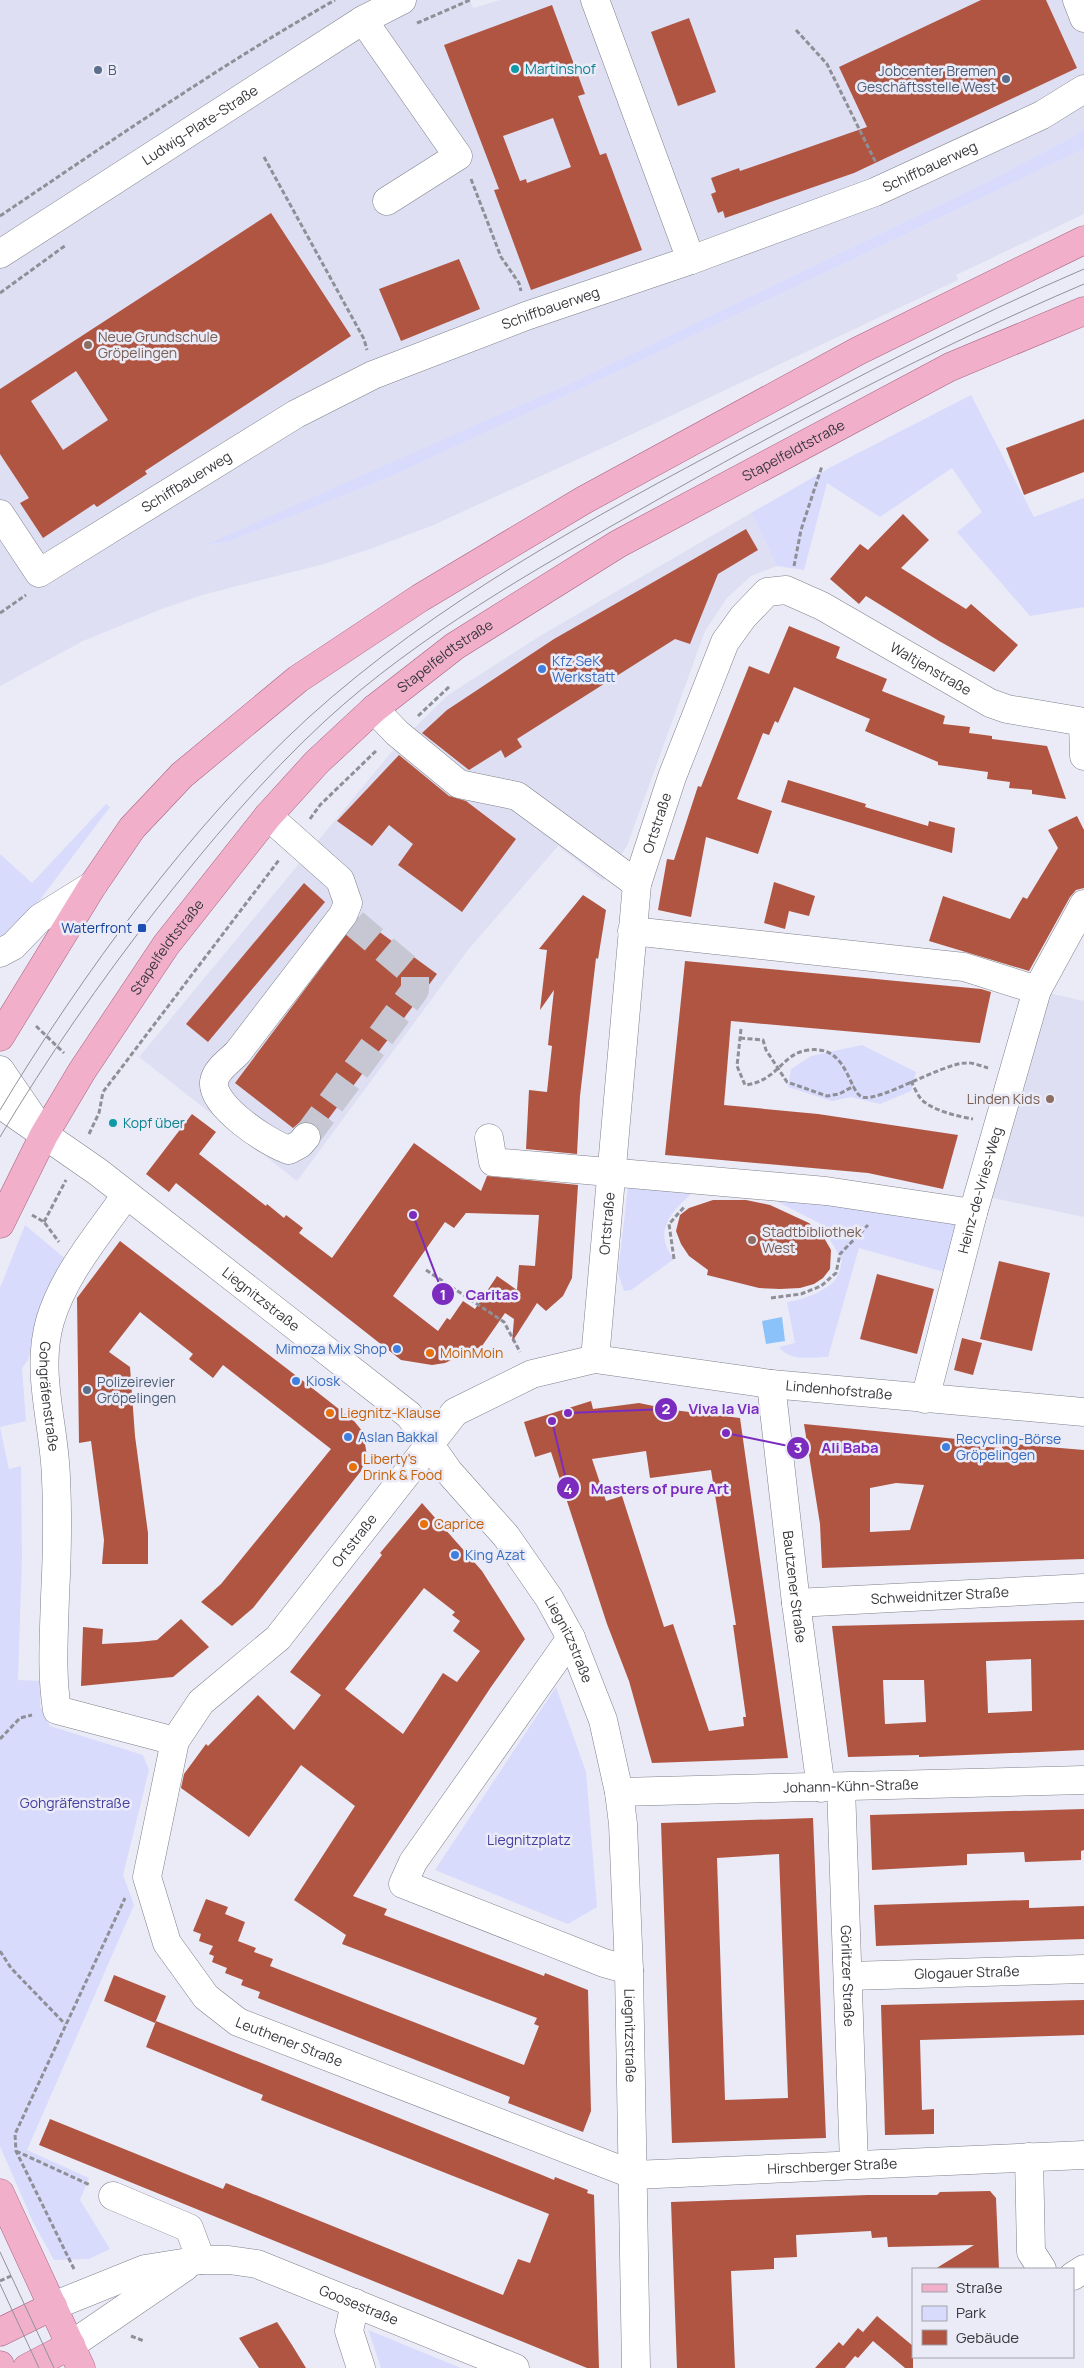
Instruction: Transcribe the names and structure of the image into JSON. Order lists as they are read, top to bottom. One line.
{"streets":{"main road":["Stapelfeldtstraße"],"street":["Ludwig-Plate-Straße","Schiffbauerweg","Waltjenstraße","Ortstraße","Heinz-de-Vries-Weg","Liegnitzstraße","Lindenhofstraße","Gohgräfenstraße","Bautzener Straße","Schweidnitzer Straße","Johann-Kühn-Straße","Glogauer Straße","Görlitzer Straße","Leuthener Straße","Hirschberger Straße","Goosestraße"]},"crossings":[["Stapelfeldtstraße","Liegnitzstraße"],["Waltjenstraße","Ortstraße"],["Ortstraße","Liegnitzstraße"],["Ortstraße","Lindenhofstraße"],["Ortstraße","Leuthener Straße"],["Heinz-de-Vries-Weg","Lindenhofstraße"],["Liegnitzstraße","Gohgräfenstraße"],["Liegnitzstraße","Johann-Kühn-Straße"],["Liegnitzstraße","Leuthener Straße"],["Liegnitzstraße","Hirschberger Straße"],["Lindenhofstraße","Bautzener Straße"],["Bautzener Straße","Schweidnitzer Straße"],["Bautzener Straße","Johann-Kühn-Straße"],["Bautzener Straße","Görlitzer Straße"],["Johann-Kühn-Straße","Görlitzer Straße"],["Glogauer Straße","Görlitzer Straße"],["Görlitzer Straße","Hirschberger Straße"],["Leuthener Straße","Hirschberger Straße"]],"parks":["Gohgräfenstraße","Liegnitzplatz"],"places":{"other":["Martinshof","B","Jobcenter Bremen Geschäftsstelle West","Neue Grundschule Gröpelingen","Kfz SeK Werkstatt","Linden Kids","Kopf über","Caritas","Stadtbibliothek West","Mimoza Mix Shop","MoinMoin","Kiosk","Polizeirevier Gröpelingen","Liegnitz-Klause","Viva la Via","Masters of pure Art","Ali Baba","Aslan Bakkal","Recycling-Börse Gröpelingen","Liberty's Drink & Food","Caprice","King Azat"],"transit":["Waterfront"]},"legend":["Straße","Park","Gebäude"]}
